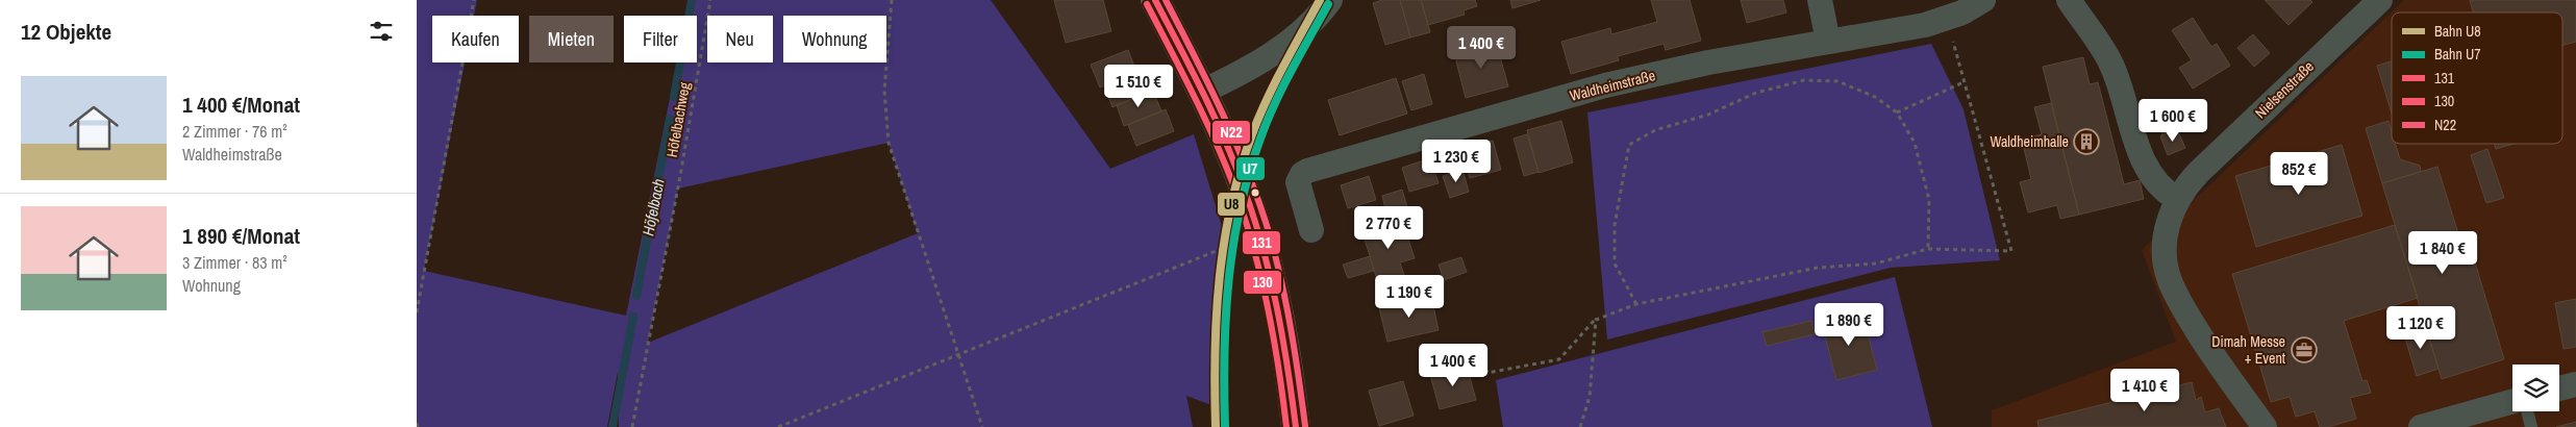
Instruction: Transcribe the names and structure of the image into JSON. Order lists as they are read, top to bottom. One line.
{"streets":{"street":["Waldheimstraße","Nielsenstraße"],"path":["Höfelbachweg"]},"water":["Höfelbach"],"places":{"building":["Waldheimhalle"],"office":["Dimah Messe + Event"]},"lines":["rail line U8","transit line 131","transit line N22","rail line U7","transit line 130"],"legend":["Bahn U8","Bahn U7","131","130","N22"],"page":{"heading":"12 Objekte","chip":["Kaufen","Mieten","Filter","Neu","Wohnung"],"price":["1 400 €","1 510 €","1 600 €","1 230 €","852 €","2 770 €","1 840 €","1 190 €","1 890 €","1 120 €","1 400 €","1 410 €"],"list":[{"name":"1 400 €/Monat","note":"2 Zimmer · 76 m² · Waldheimstraße"},{"name":"1 890 €/Monat","note":"3 Zimmer · 83 m² · Wohnung"}]}}
